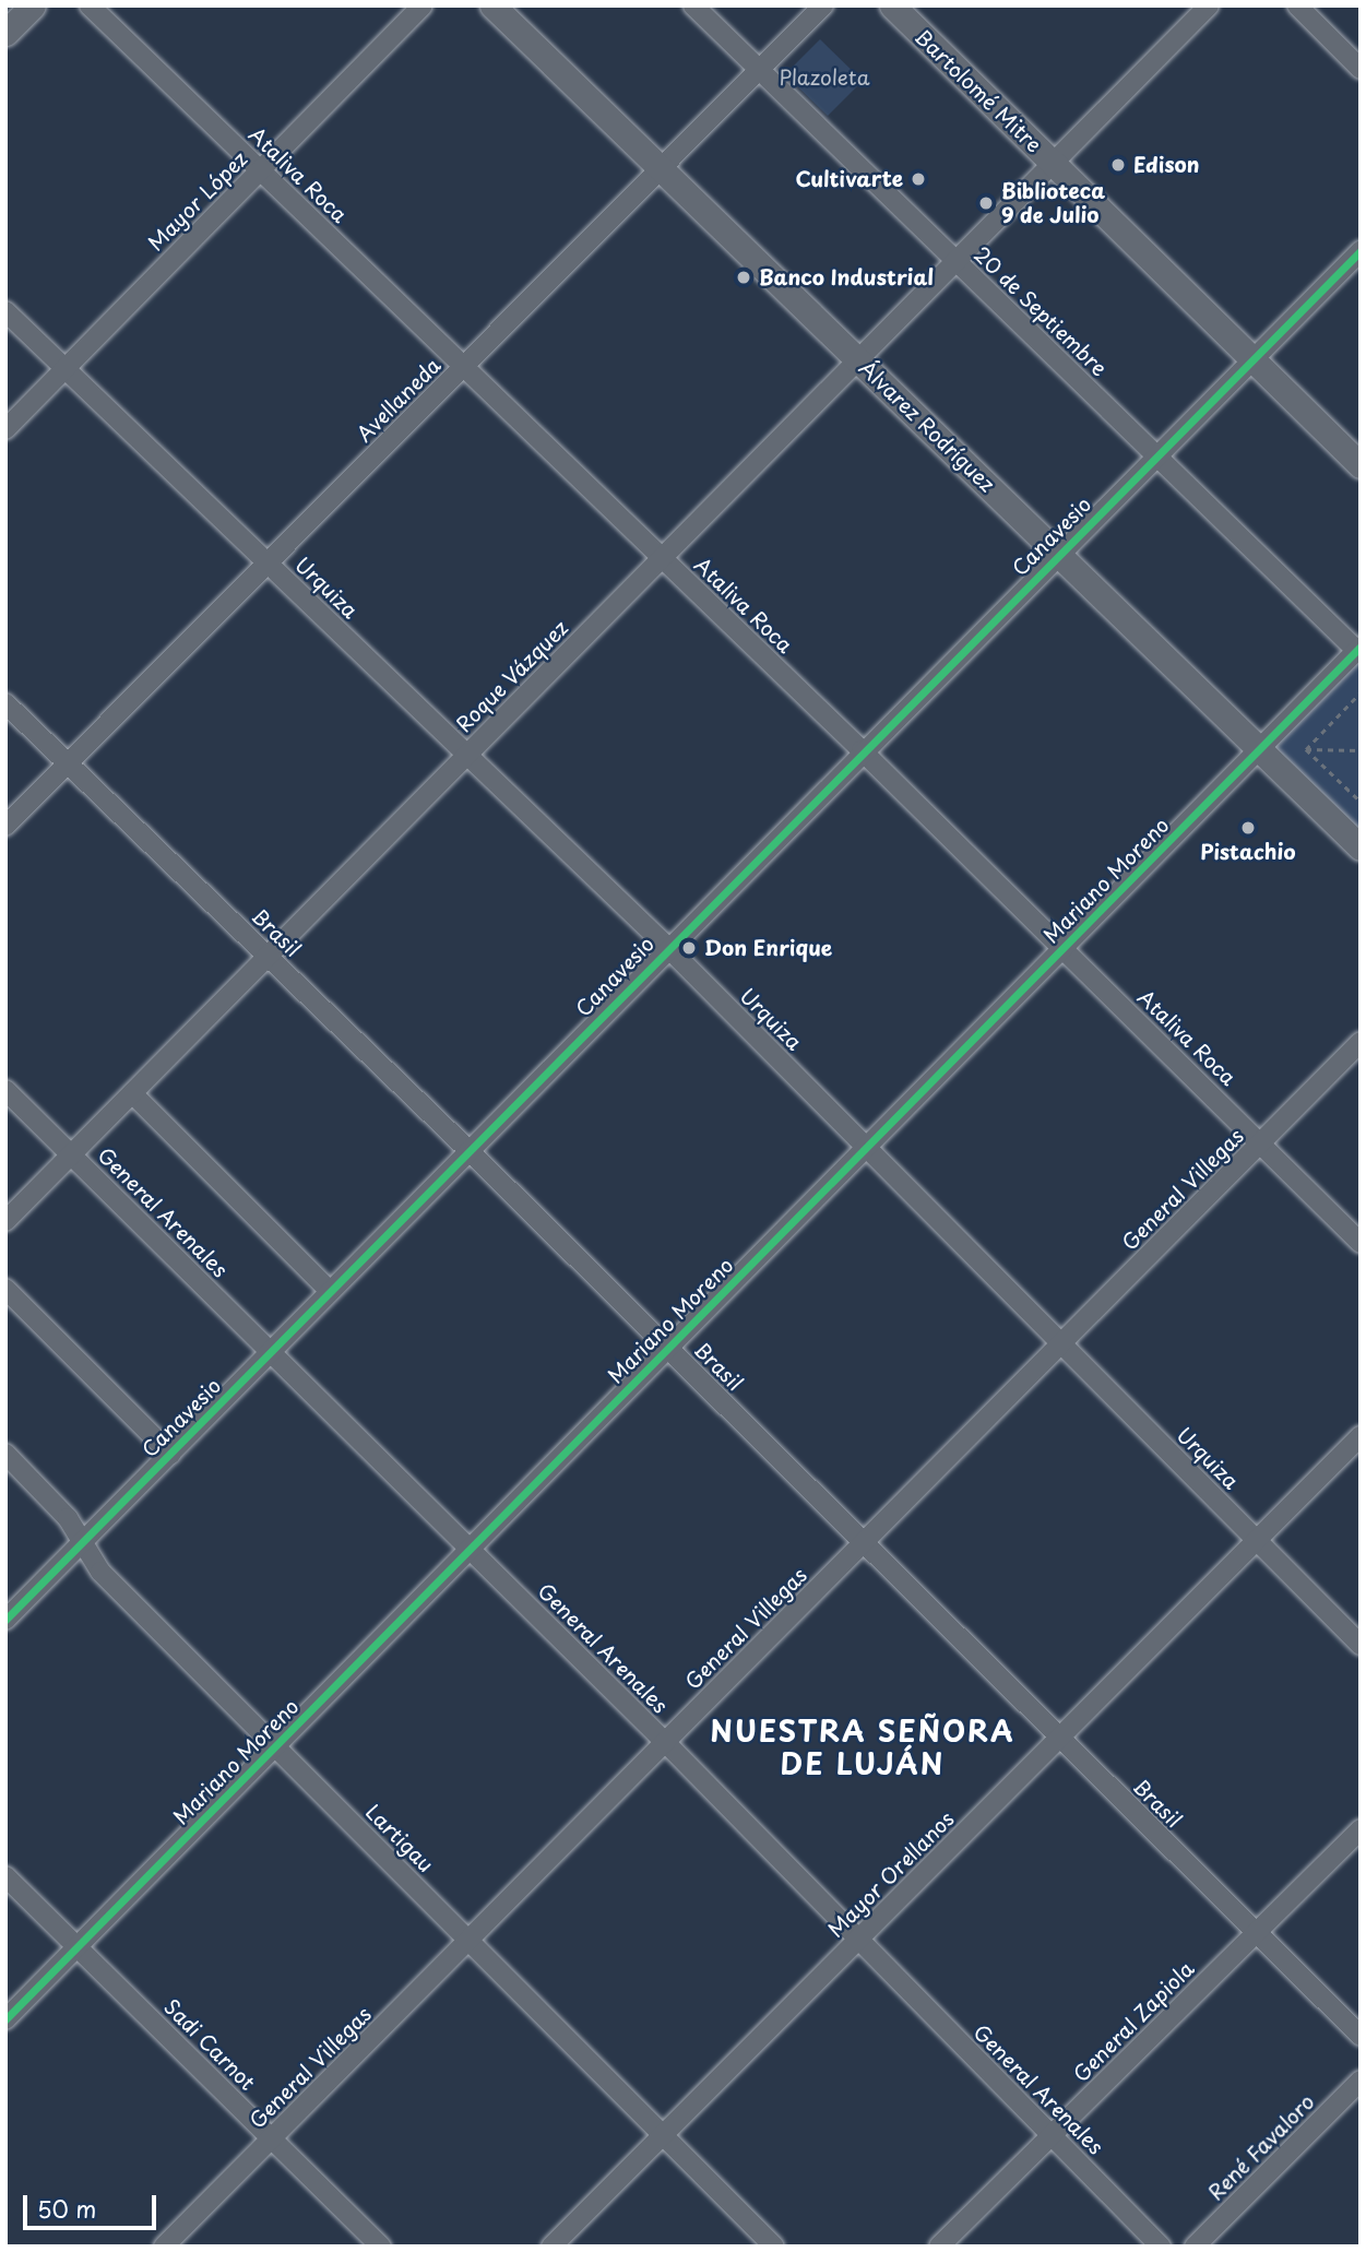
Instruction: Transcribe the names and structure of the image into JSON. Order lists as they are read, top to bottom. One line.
{"streets":{"main road":["Bartolomé Mitre","Álvarez Rodríguez"],"street":["Ataliva Roca","Mayor López","20 de Septiembre","Avellaneda","Canavesio","Urquiza","Roque Vázquez","Mariano Moreno","Brasil","General Villegas","General Arenales","Lartigau","Mayor Orellanos","General Zapiola","Sadi Carnot","René Favaloro"]},"crossings":[["Bartolomé Mitre","Canavesio"],["Bartolomé Mitre","Roque Vázquez"],["Ataliva Roca","Mayor López"],["Ataliva Roca","Avellaneda"],["Ataliva Roca","Canavesio"],["Ataliva Roca","Roque Vázquez"],["Ataliva Roca","Mariano Moreno"],["Ataliva Roca","General Villegas"],["Mayor López","Urquiza"],["20 de Septiembre","Avellaneda"],["20 de Septiembre","Canavesio"],["20 de Septiembre","Roque Vázquez"],["20 de Septiembre","Mariano Moreno"],["Avellaneda","Álvarez Rodríguez"],["Avellaneda","Urquiza"],["Avellaneda","Brasil"],["Álvarez Rodríguez","Canavesio"],["Álvarez Rodríguez","Roque Vázquez"],["Álvarez Rodríguez","Mariano Moreno"],["Canavesio","Urquiza"],["Canavesio","Brasil"],["Canavesio","General Arenales"],["Canavesio","Lartigau"],["Urquiza","Roque Vázquez"],["Urquiza","Mariano Moreno"],["Urquiza","General Villegas"],["Urquiza","Mayor Orellanos"],["Roque Vázquez","Brasil"],["Roque Vázquez","General Arenales"],["Mariano Moreno","Brasil"],["Mariano Moreno","General Arenales"],["Mariano Moreno","Lartigau"],["Mariano Moreno","Sadi Carnot"],["Brasil","General Villegas"],["Brasil","Mayor Orellanos"],["Brasil","General Zapiola"],["General Villegas","General Arenales"],["General Villegas","Lartigau"],["General Villegas","Sadi Carnot"],["General Arenales","Mayor Orellanos"],["General Arenales","General Zapiola"],["Lartigau","Mayor Orellanos"]],"districts":["NUESTRA SEÑORA DE LUJÁN"],"parks":["Plazoleta"],"places":["Edison","Cultivarte","Biblioteca 9 de Julio","Banco Industrial","Pistachio","Don Enrique"],"scale_bar":"50 m"}
